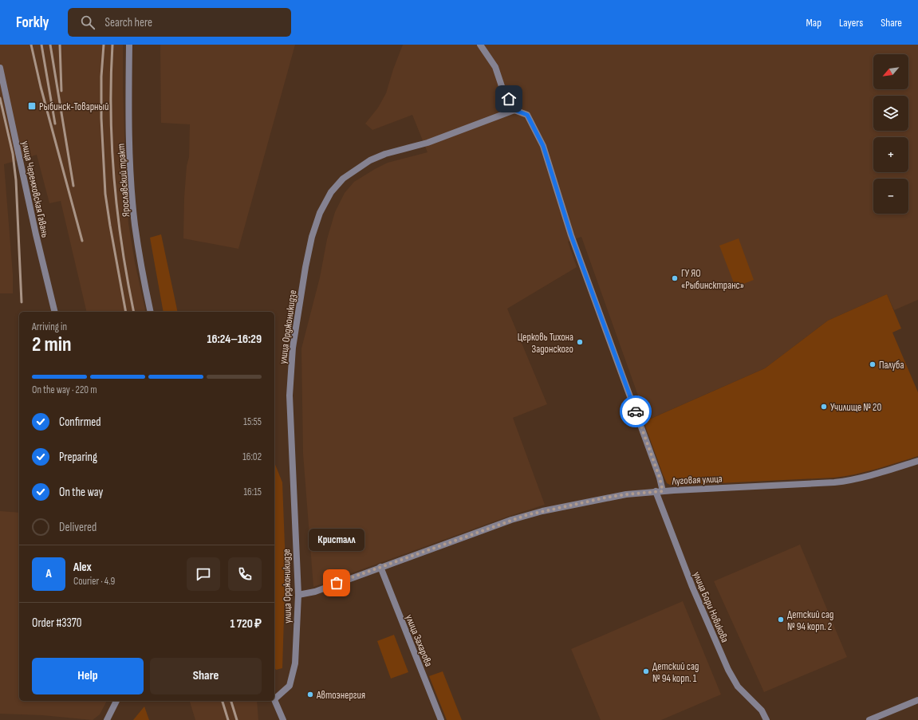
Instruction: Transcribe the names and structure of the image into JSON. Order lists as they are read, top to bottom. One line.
{"streets":{"street":["Ярославский тракт","улица Черемховская Гавань","улица Орджоникидзе","Луговая улица","улица Бори Новикова","улица Захарова"]},"crossings":[["улица Орджоникидзе","Луговая улица"],["Луговая улица","улица Бори Новикова"],["Луговая улица","улица Захарова"]],"places":{"transit":["Рыбинск-Товарный"],"other":["ГУ ЯО «Рыбинсктранс»","Церковь Тихона Задонского","Палуба","Училище № 20","Кристалл","Детский сад № 94 корп. 2","Детский сад № 94 корп. 1","Автоэнергия"]},"north":"bottom left","page":{"header":"Forkly","search":"Search here","nav":["Map","Layers","Share"],"map_buttons":["+","−"],"heading":["2 min","Arriving in","16:24–16:29"],"panel":["Alex","Courier · 4.9","Order #3370","1 720 ₽"],"bar":"On the way · 220 m","list":[["Confirmed","15:55"],["Preparing","16:02"],["On the way","16:15"],"Delivered"],"bubble":"Кристалл","round":"A","buttons":["Help","Share"]}}
